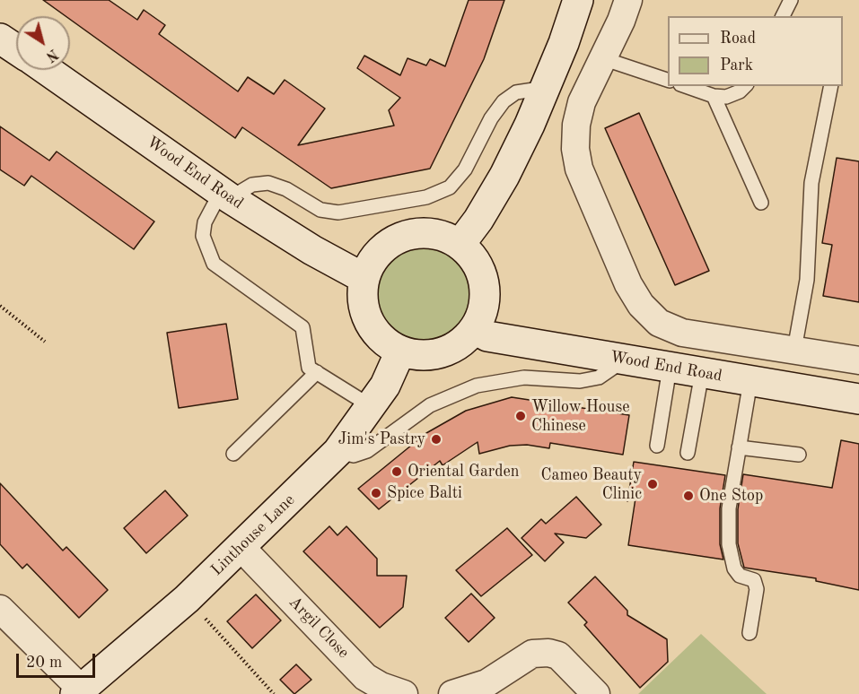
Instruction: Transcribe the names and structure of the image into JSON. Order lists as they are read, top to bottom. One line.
{"streets":{"street":["Wood End Road","Linthouse Lane","Argil Close"]},"crossings":[["Wood End Road","Linthouse Lane"],["Linthouse Lane","Argil Close"]],"places":["Willow House Chinese","Jim's Pastry","Oriental Garden","Cameo Beauty Clinic","Spice Balti","One Stop"],"legend":["Road","Park"],"scale_bar":"20 m","north":"bottom right"}
